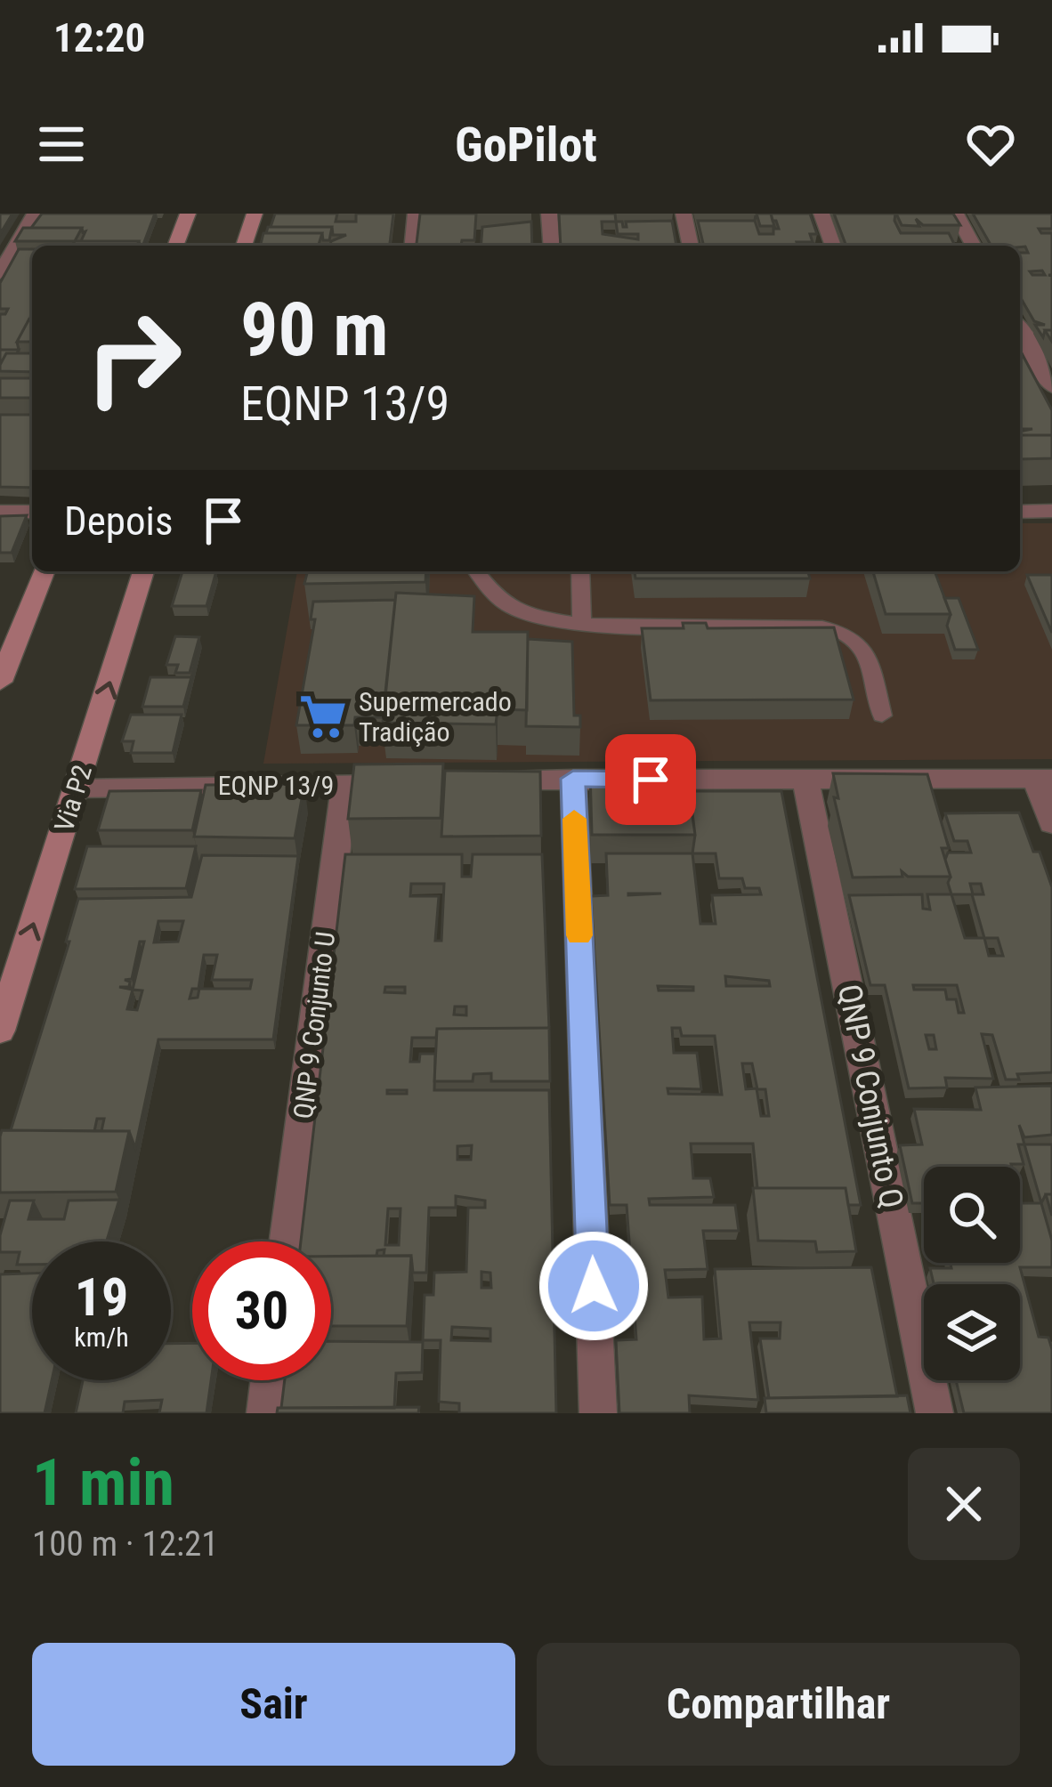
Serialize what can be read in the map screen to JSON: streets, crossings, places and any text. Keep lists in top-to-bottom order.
{
  "streets": {
    "main road": ["Via P2"],
    "street": ["EQNP 13/9", "QNP 9 Conjunto U", "QNP 9 Conjunto Q"]
  },
  "crossings": [
    ["EQNP 13/9", "Via P2"],
    ["EQNP 13/9", "QNP 9 Conjunto U"]
  ],
  "one_way": ["Via P2"],
  "places": {
    "supermarket": ["Supermercado Tradição"]
  },
  "page": {
    "status": "12:20",
    "header": "GoPilot",
    "turn": ["90 m", "EQNP 13/9"],
    "then": "Depois",
    "speed": "19 km/h",
    "limit": "30",
    "heading": ["1 min", "100 m · 12:21"],
    "buttons": ["Sair", "Compartilhar"]
  }
}
